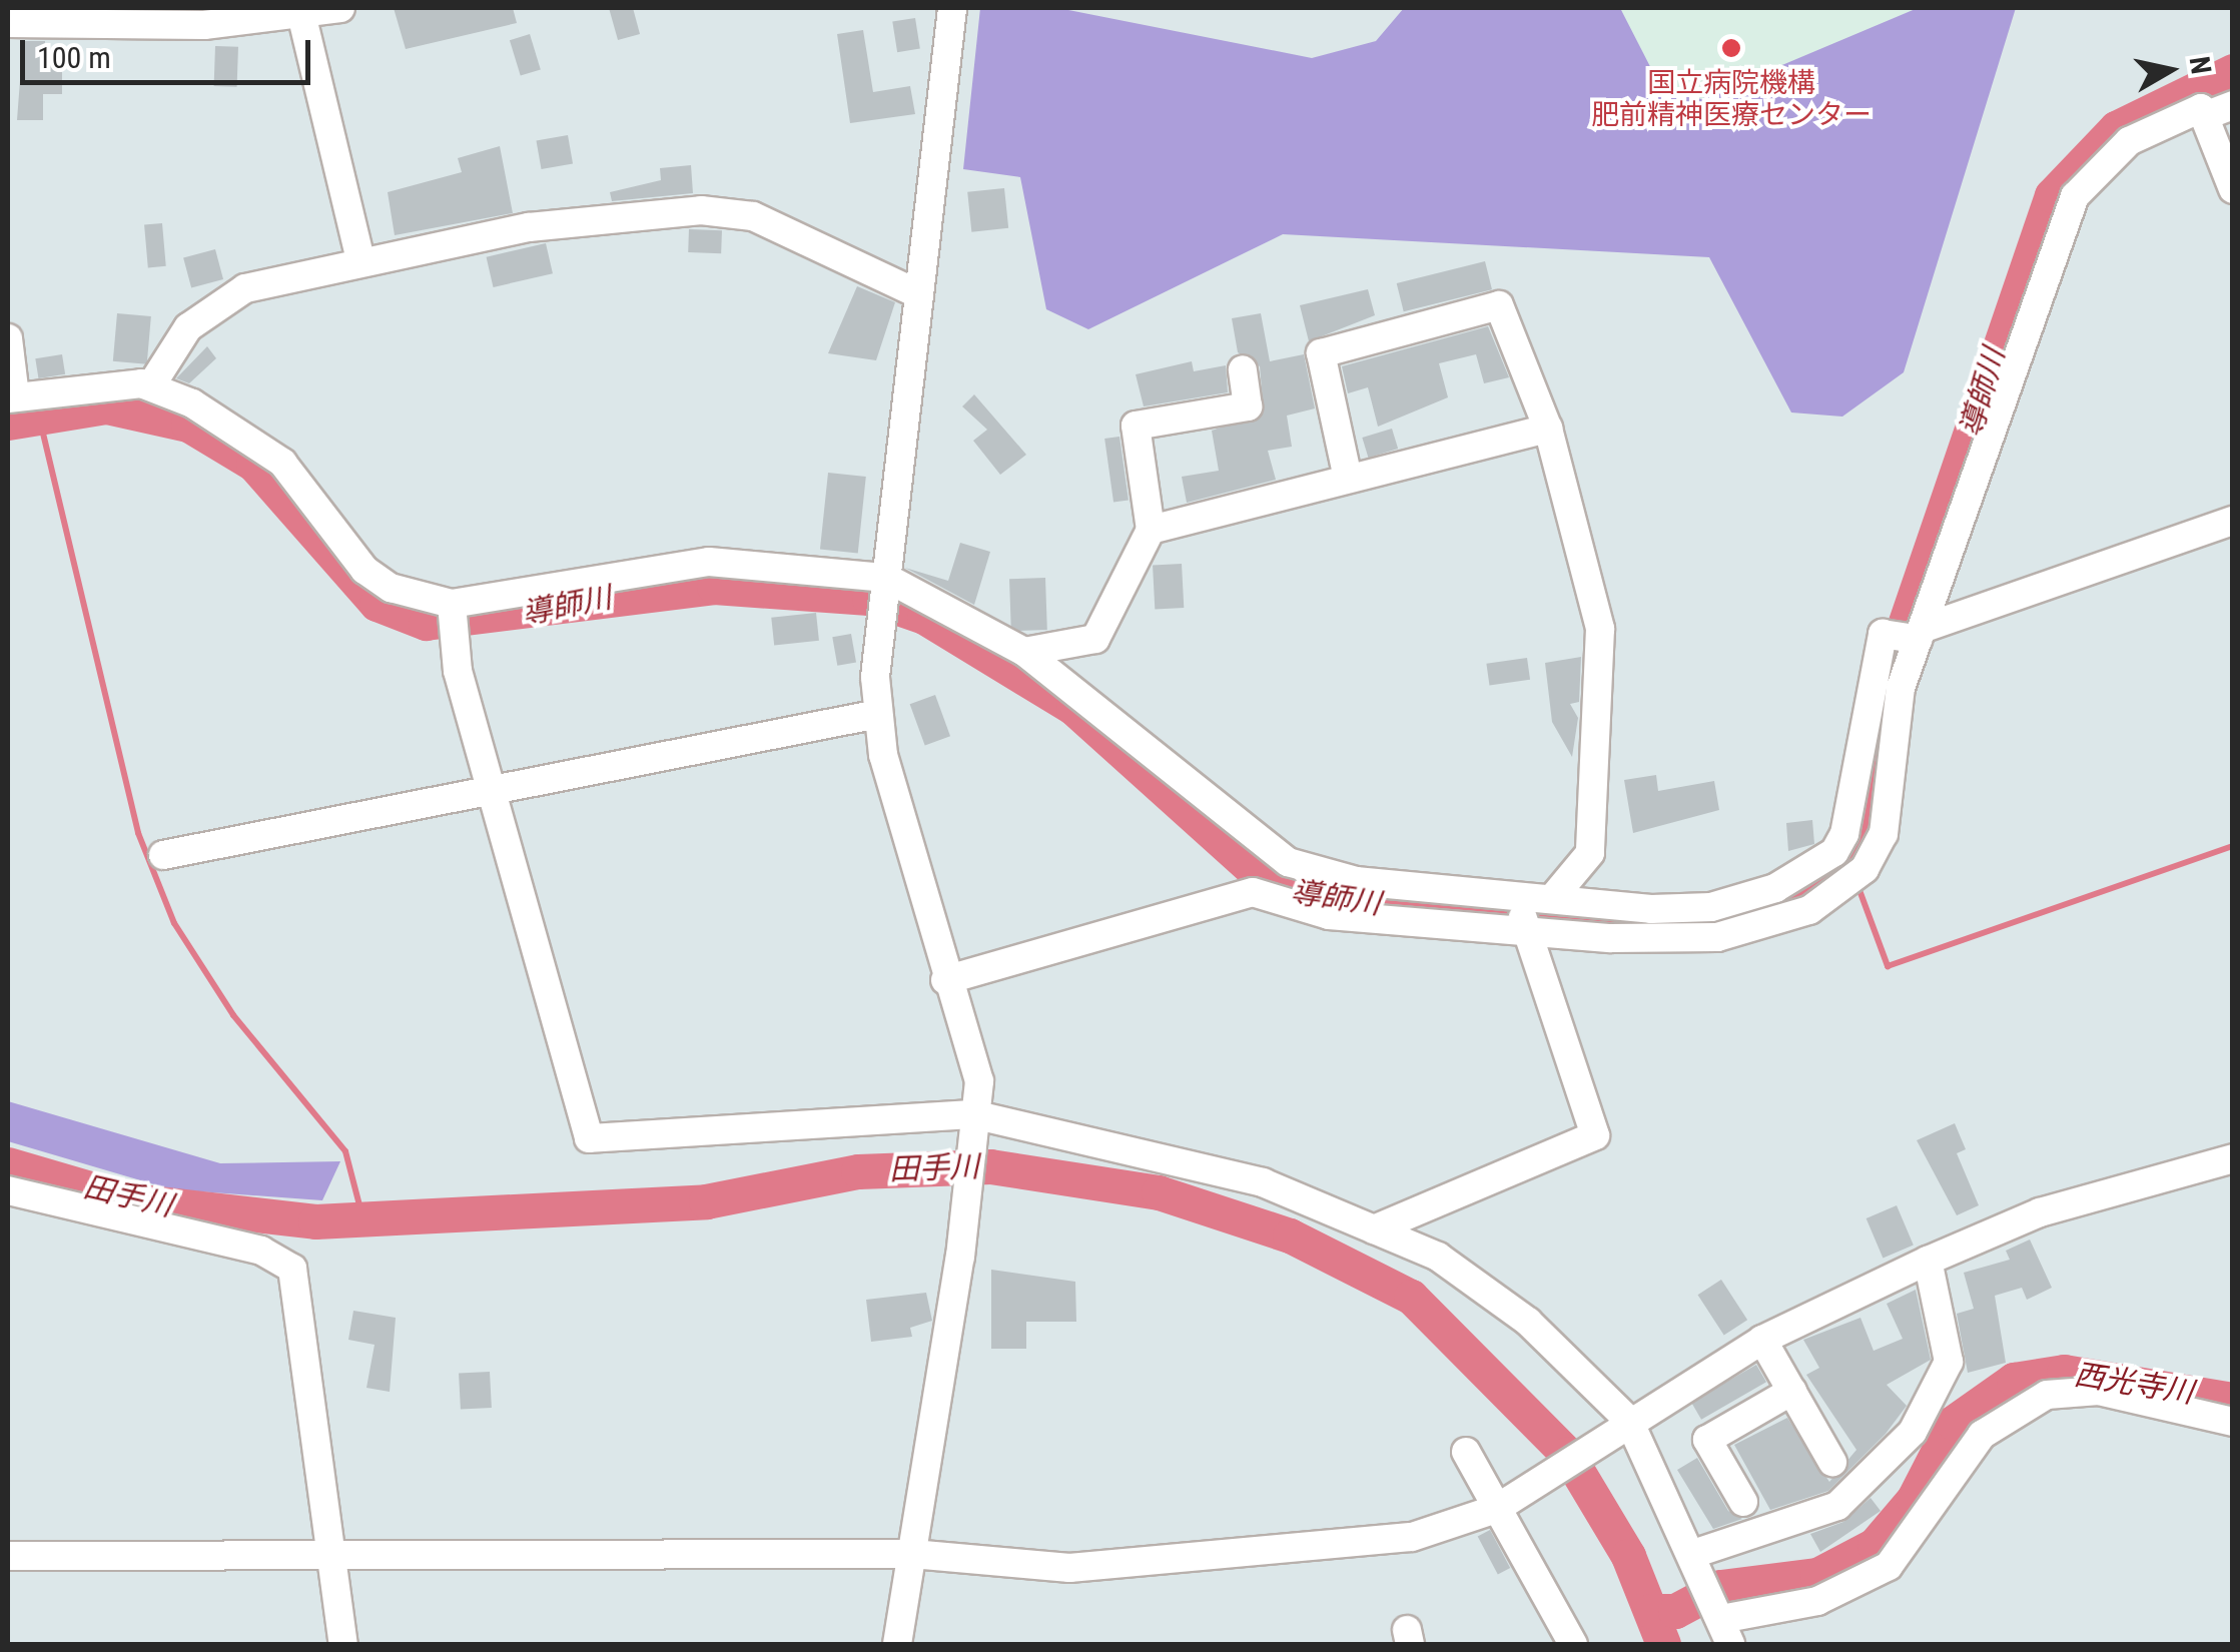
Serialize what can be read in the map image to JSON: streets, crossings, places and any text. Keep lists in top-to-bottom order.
{
  "water": ["導師川", "田手川", "西光寺川"],
  "places": ["国立病院機構 肥前精神医療センター"],
  "scale_bar": "100 m",
  "north": "right"
}
